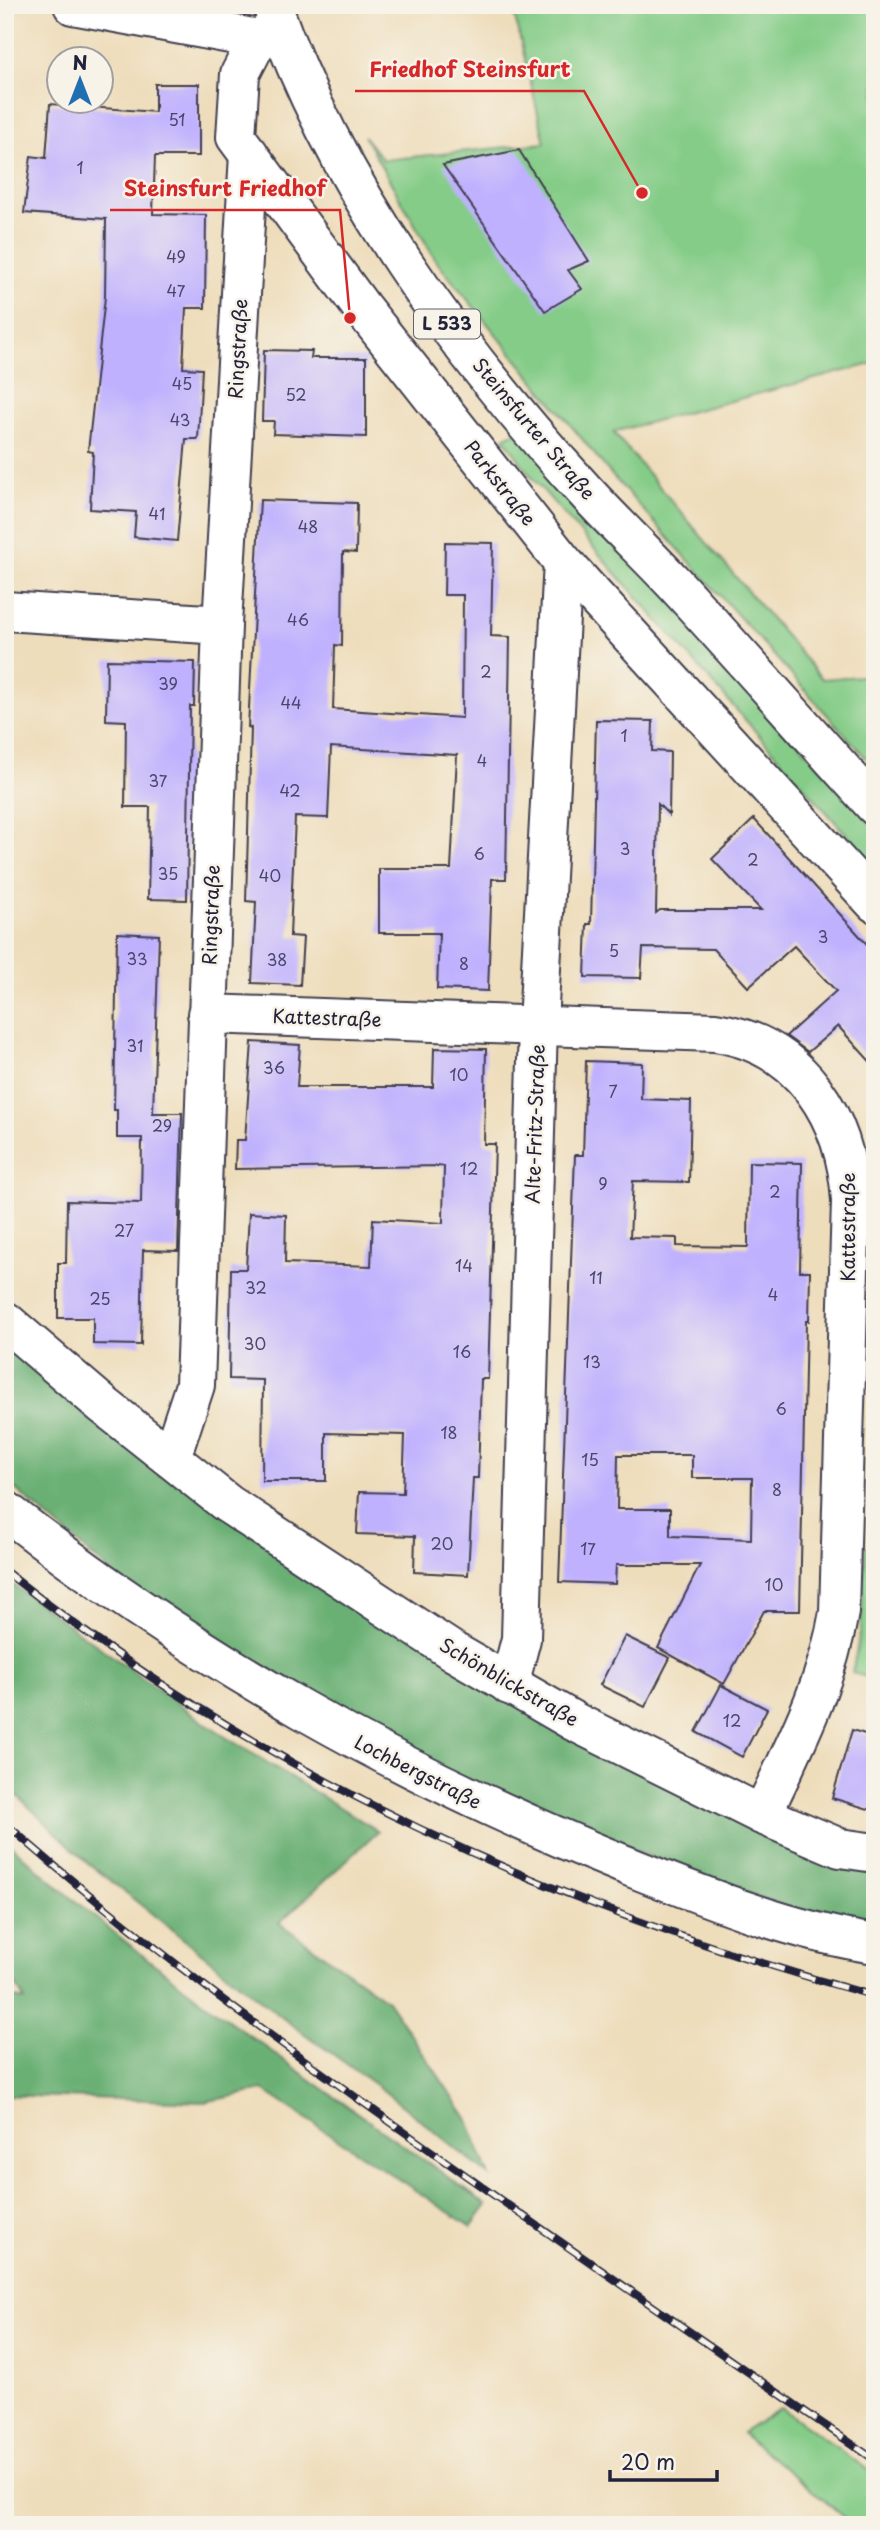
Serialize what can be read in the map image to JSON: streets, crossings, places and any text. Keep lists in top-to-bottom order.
{
  "streets": {
    "street": [
      "L 533",
      "Ringstraße",
      "Steinsfurter Straße",
      "Parkstraße",
      "Kattestraße",
      "Alte-Fritz-Straße",
      "Schönblickstraße",
      "Lochbergstraße"
    ]
  },
  "crossings": [
    ["Ringstraße", "Parkstraße"],
    ["Ringstraße", "Kattestraße"],
    ["Ringstraße", "Schönblickstraße"],
    ["Steinsfurter Straße", "Parkstraße"],
    ["Parkstraße", "Alte-Fritz-Straße"],
    ["Kattestraße", "Alte-Fritz-Straße"],
    ["Kattestraße", "Schönblickstraße"],
    ["Alte-Fritz-Straße", "Schönblickstraße"]
  ],
  "places": ["Friedhof Steinsfurt", "Steinsfurt Friedhof"],
  "house_numbers": [
    "51",
    "1",
    "49",
    "47",
    "45",
    "52",
    "43",
    "41",
    "48",
    "46",
    "2",
    "39",
    "44",
    "1",
    "4",
    "37",
    "42",
    "3",
    "6",
    "2",
    "35",
    "40",
    "3",
    "5",
    "33",
    "38",
    "8",
    "31",
    "36",
    "10",
    "7",
    "29",
    "12",
    "9",
    "2",
    "27",
    "14",
    "11",
    "32",
    "4",
    "25",
    "30",
    "16",
    "13",
    "6",
    "18",
    "15",
    "8",
    "20",
    "17",
    "10",
    "12"
  ],
  "scale_bar": "20 m",
  "north": "top"
}
